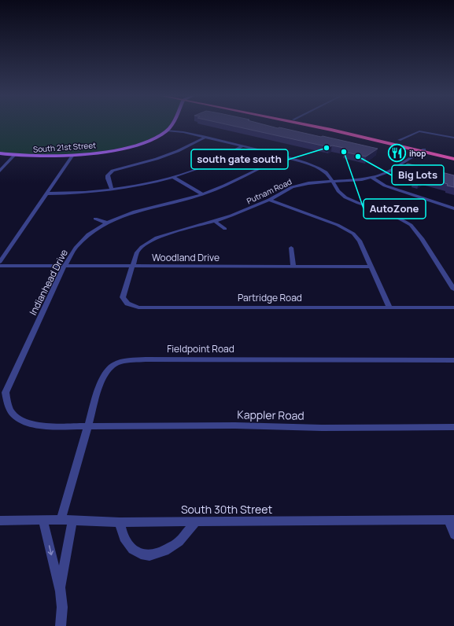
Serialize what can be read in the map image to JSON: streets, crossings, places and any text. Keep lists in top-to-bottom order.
{
  "streets": {
    "main road": ["South 21st Street"],
    "street": [
      "Putnam Road",
      "Woodland Drive",
      "Indianhead Drive",
      "Partridge Road",
      "Fieldpoint Road",
      "Kappler Road",
      "South 30th Street"
    ]
  },
  "crossings": [
    ["Putnam Road", "Woodland Drive"],
    ["Putnam Road", "Partridge Road"],
    ["Woodland Drive", "Indianhead Drive"],
    ["Woodland Drive", "Partridge Road"],
    ["Indianhead Drive", "Fieldpoint Road"],
    ["Indianhead Drive", "Kappler Road"],
    ["Fieldpoint Road", "Kappler Road"],
    ["Fieldpoint Road", "South 30th Street"]
  ],
  "places": {
    "other": ["south gate south", "AutoZone", "Big Lots"],
    "restaurant": ["ihop"]
  }
}
